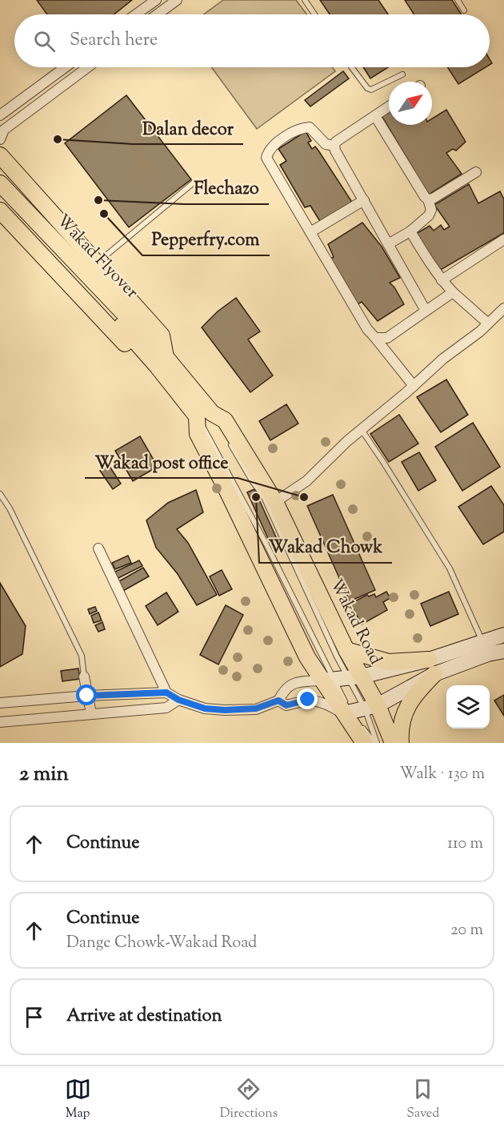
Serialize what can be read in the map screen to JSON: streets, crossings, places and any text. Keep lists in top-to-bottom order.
{
  "streets": {
    "main road": ["Wakad Flyover", "Wakad Road"]
  },
  "crossings": [
    ["Wakad Flyover", "Wakad Road"]
  ],
  "places": [
    "Dalan decor",
    "Flechazo",
    "Pepperfry.com",
    "Wakad Chowk",
    "Wakad post office"
  ],
  "north": "top right",
  "page": {
    "search": "Search here",
    "heading": ["2 min", "Walk · 130 m"],
    "list": [
      ["Continue", "110 m"],
      ["Continue", "Dange Chowk-Wakad Road", "20 m"],
      "Arrive at destination"
    ],
    "nav": ["Map", "Directions", "Saved"]
  }
}
